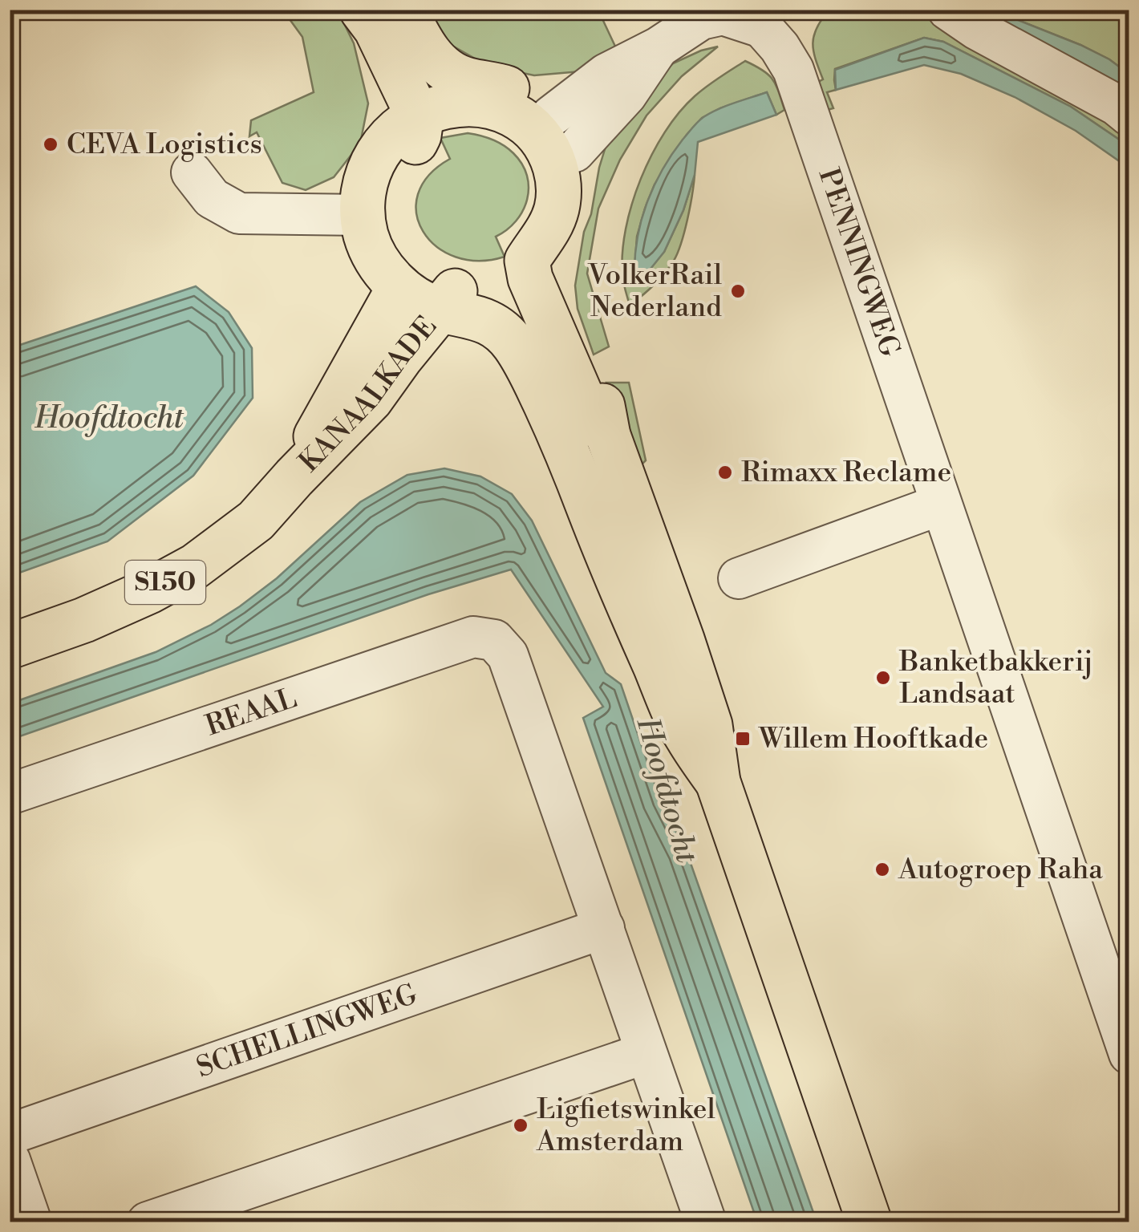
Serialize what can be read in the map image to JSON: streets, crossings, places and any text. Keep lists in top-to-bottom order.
{
  "streets": {
    "main road": ["KANAALKADE", "S150"],
    "street": ["PENNINGWEG", "REAAL", "SCHELLINGWEG"]
  },
  "crossings": [
    ["REAAL", "SCHELLINGWEG"]
  ],
  "water": ["Hoofdtocht"],
  "places": {
    "other": [
      "CEVA Logistics",
      "VolkerRail Nederland",
      "Rimaxx Reclame",
      "Banketbakkerij Landsaat",
      "Autogroep Raha",
      "Ligfietswinkel Amsterdam"
    ],
    "transit": ["Willem Hooftkade"]
  }
}
